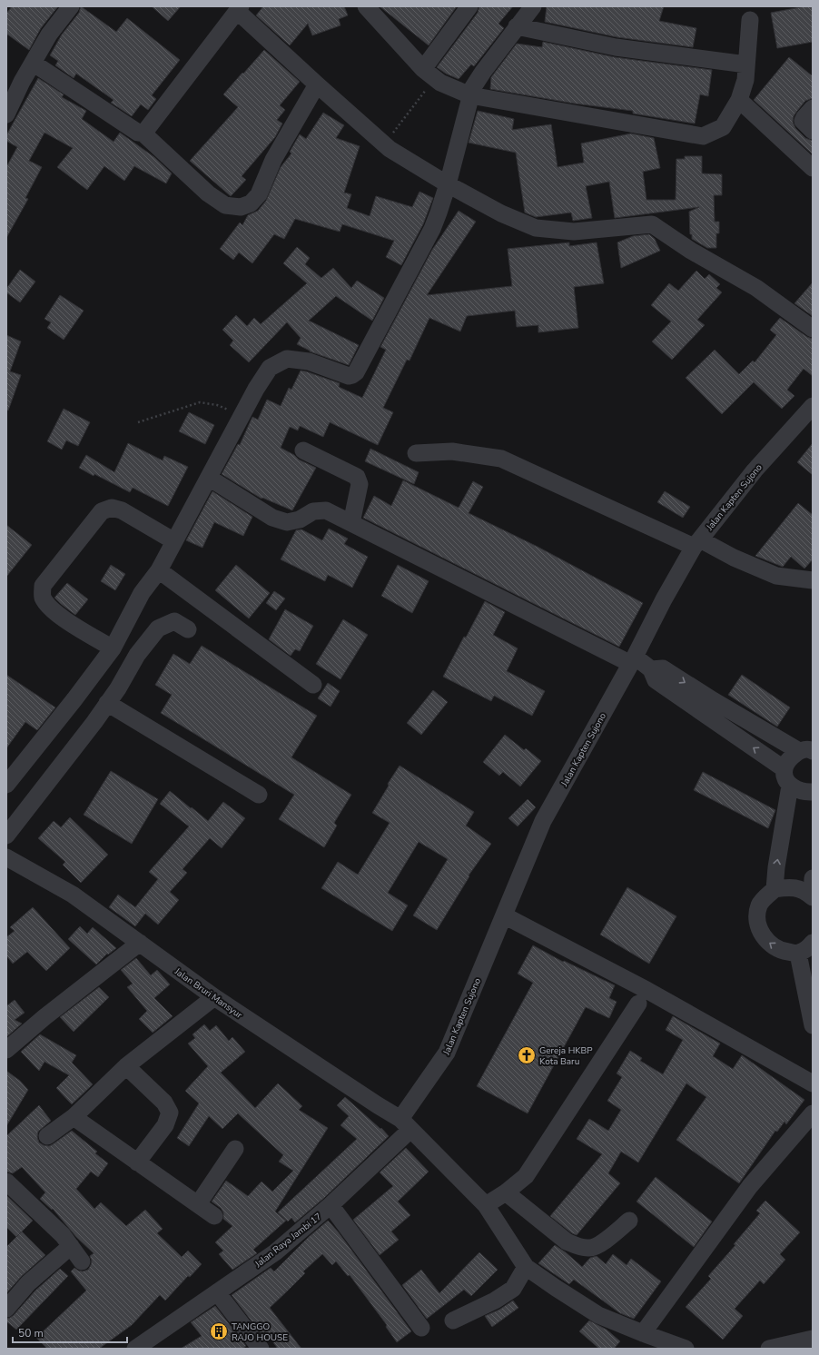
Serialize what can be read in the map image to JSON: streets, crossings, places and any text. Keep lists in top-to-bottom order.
{
  "streets": {
    "street": ["Jalan Kapten Sujono", "Jalan Bruri Mansyur", "Jalan Raya Jambi 17"]
  },
  "crossings": [
    ["Jalan Kapten Sujono", "Jalan Bruri Mansyur"],
    ["Jalan Kapten Sujono", "Jalan Raya Jambi 17"],
    ["Jalan Bruri Mansyur", "Jalan Raya Jambi 17"]
  ],
  "places": {
    "church": ["Gereja HKBP Kota Baru"],
    "building": ["TANGGO RAJO HOUSE"]
  },
  "scale_bar": "50 m"
}
